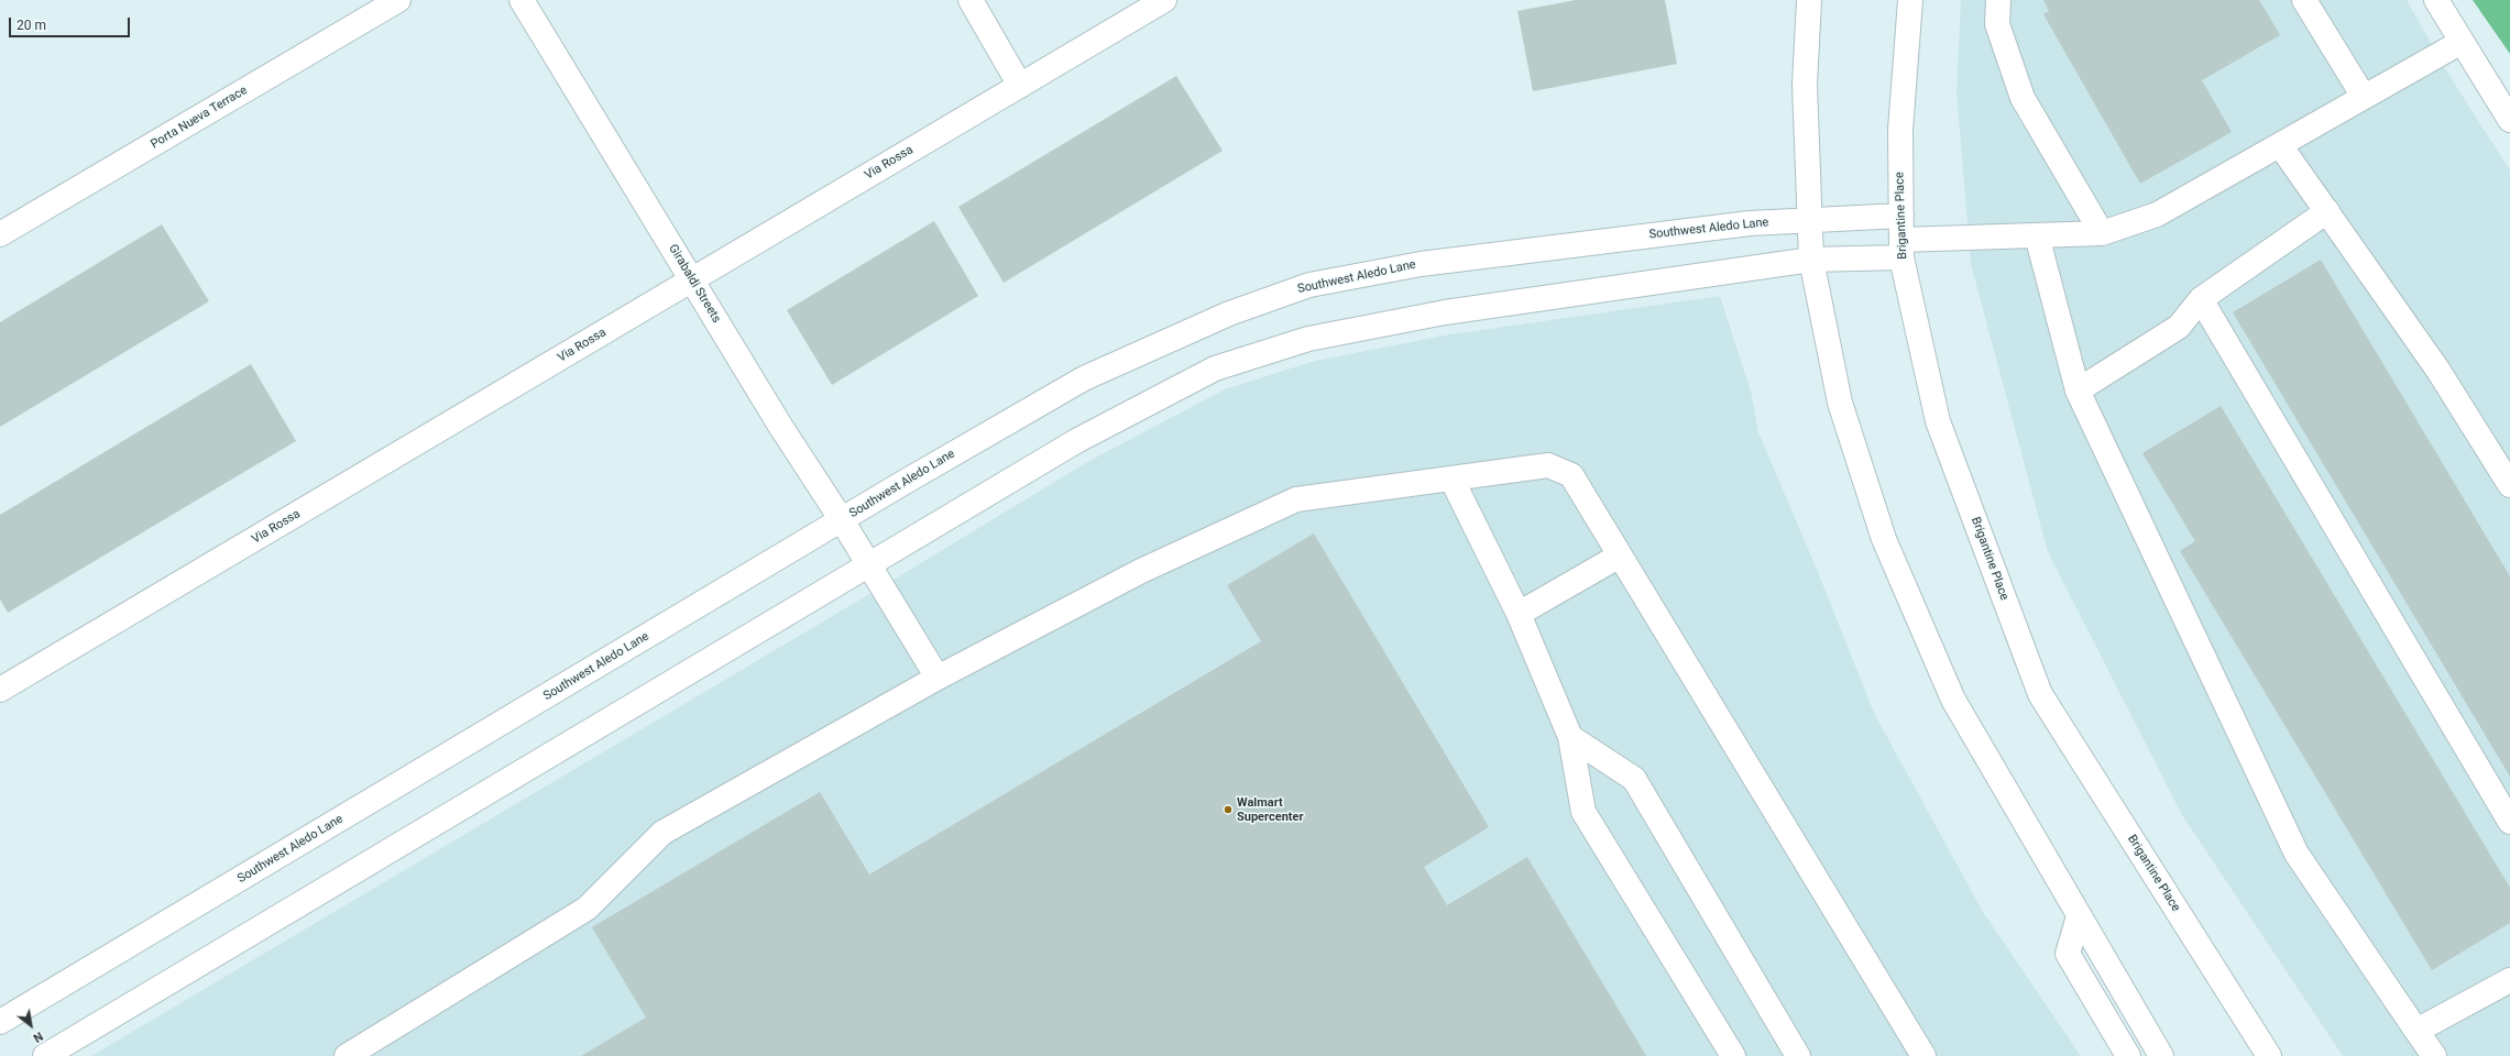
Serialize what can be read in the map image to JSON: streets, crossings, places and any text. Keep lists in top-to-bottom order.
{
  "streets": {
    "street": [
      "Porta Nueva Terrace",
      "Via Rossa",
      "Brigantine Place",
      "Southwest Aledo Lane",
      "Girabaldi Streets"
    ]
  },
  "crossings": [
    ["Via Rossa", "Girabaldi Streets"],
    ["Brigantine Place", "Southwest Aledo Lane"],
    ["Southwest Aledo Lane", "Girabaldi Streets"]
  ],
  "places": ["Walmart Supercenter"],
  "scale_bar": "20 m",
  "north": "bottom right"
}
